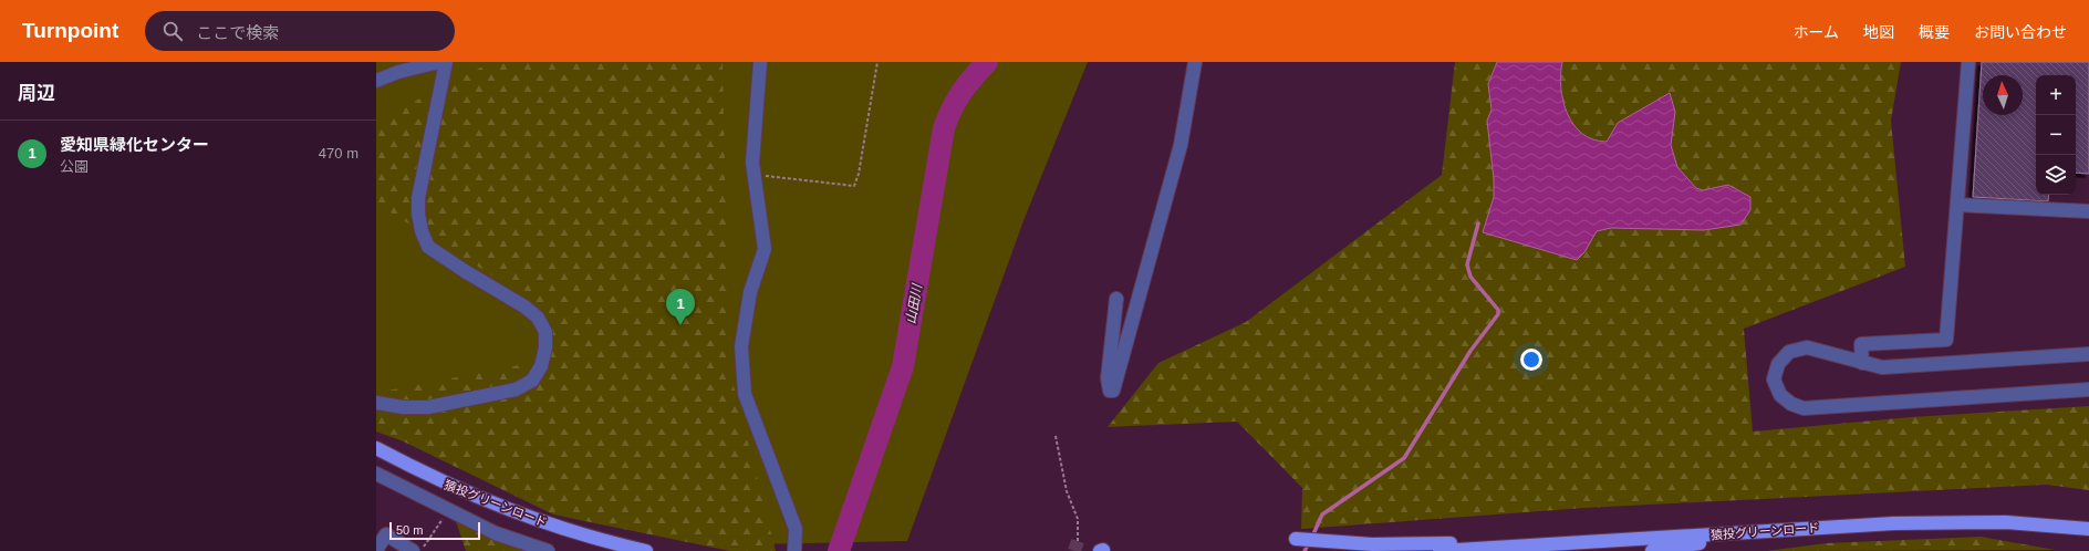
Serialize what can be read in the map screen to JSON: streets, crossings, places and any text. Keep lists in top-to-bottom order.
{
  "streets": {
    "main road": ["猿投グリーンロード"]
  },
  "water": ["山田川"],
  "scale_bar": "50 m",
  "north": "top",
  "page": {
    "header": "Turnpoint",
    "search": "ここで検索",
    "nav": [
      "ホーム",
      "地図",
      "概要",
      "お問い合わせ"
    ],
    "heading": "周辺",
    "map_buttons": ["+", "−"],
    "list": [
      {
        "mark": "1",
        "name": "愛知県緑化センター",
        "note": "公園",
        "value": "470 m"
      }
    ],
    "pins": "1",
    "scale": "50 m"
  }
}
